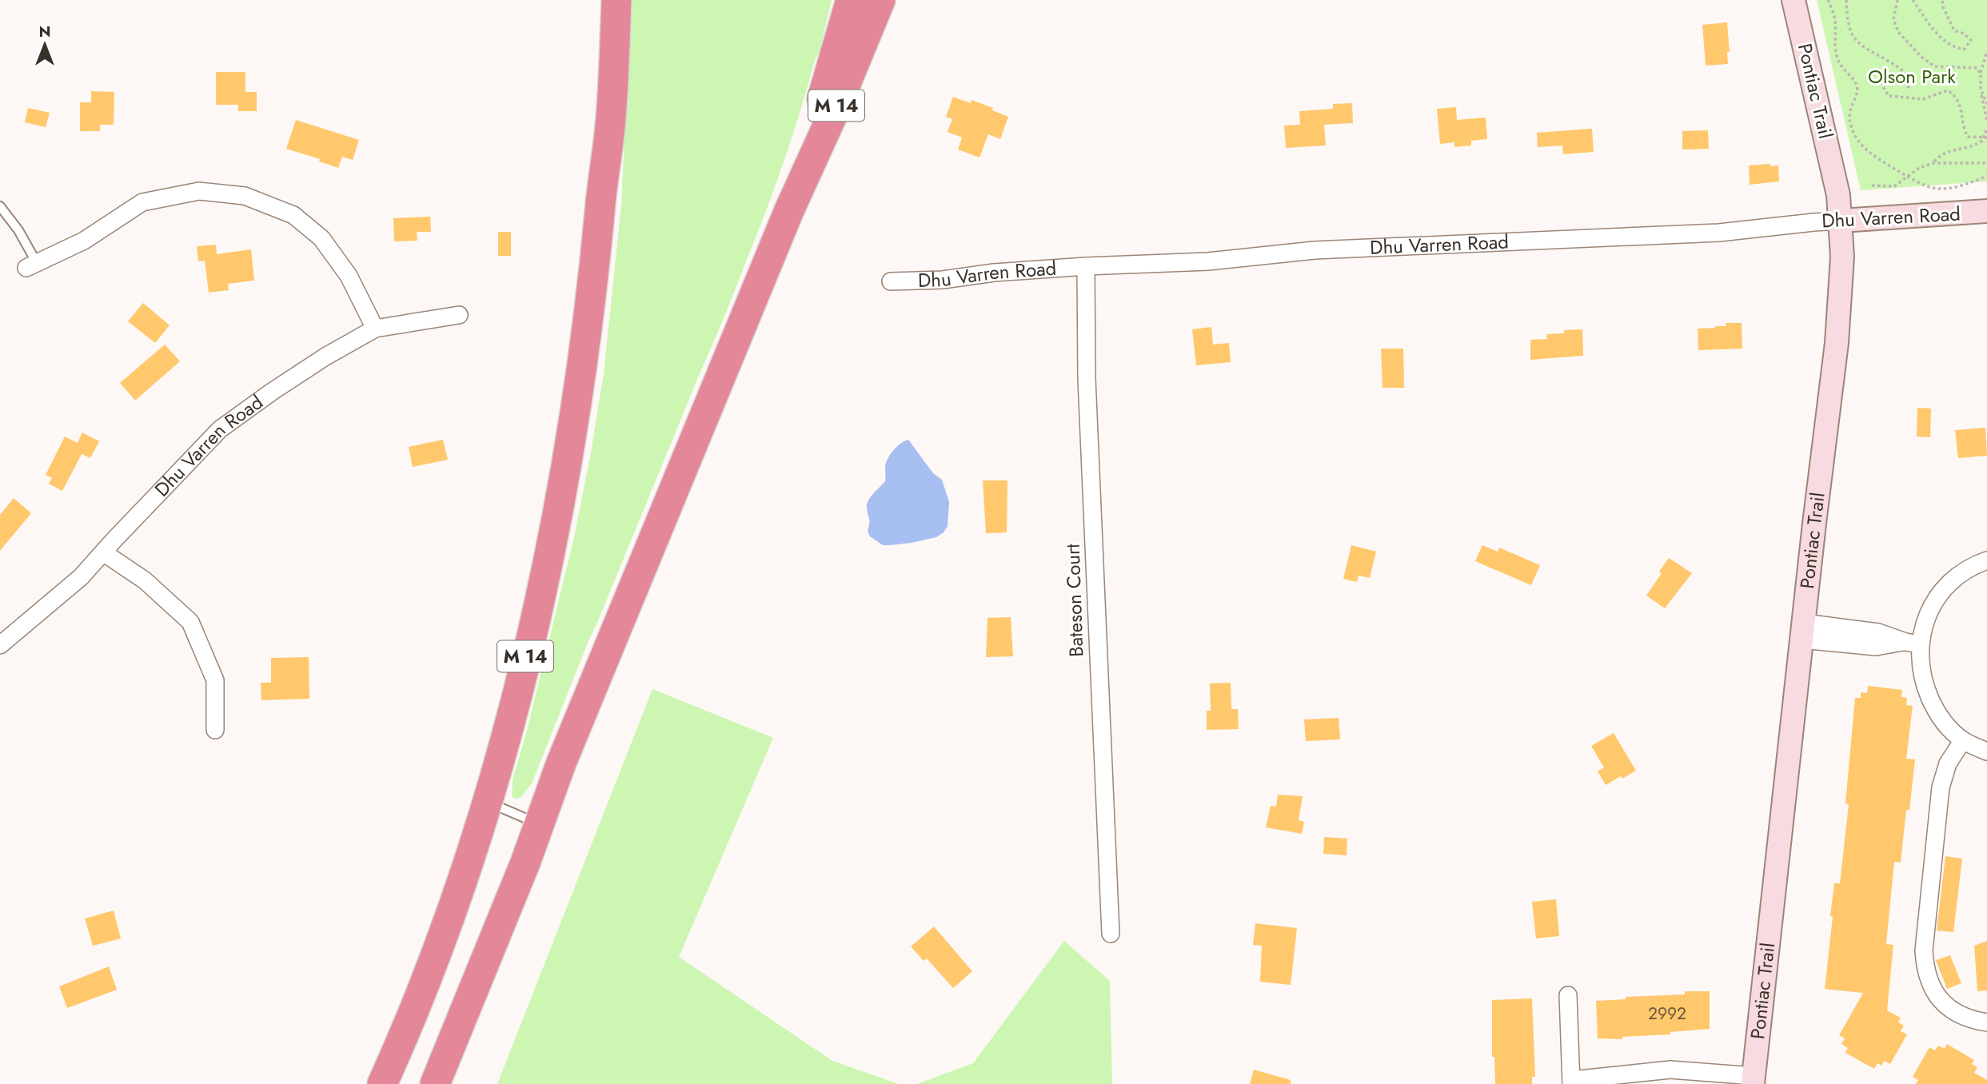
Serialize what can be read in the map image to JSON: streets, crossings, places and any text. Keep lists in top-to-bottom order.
{
  "streets": {
    "highway": ["M 14"],
    "main road": ["Pontiac Trail", "Dhu Varren Road"],
    "street": ["Bateson Court"]
  },
  "crossings": [
    ["Pontiac Trail", "Dhu Varren Road"],
    ["Dhu Varren Road", "Bateson Court"]
  ],
  "parks": ["Olson Park"],
  "house_numbers": ["2992"],
  "north": "top"
}
